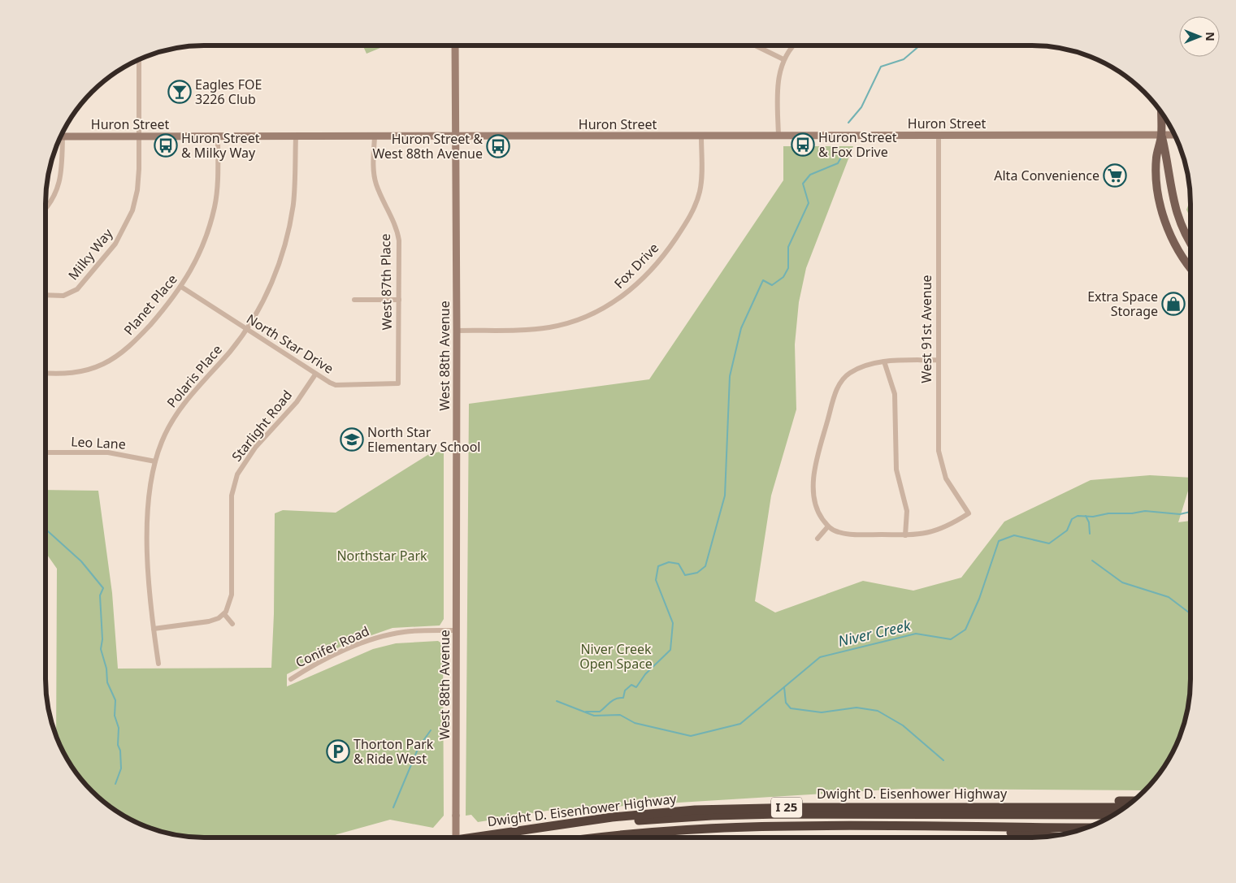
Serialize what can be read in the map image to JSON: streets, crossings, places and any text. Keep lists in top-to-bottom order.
{
  "streets": {
    "highway": ["Dwight D. Eisenhower Highway", "I 25"],
    "main road": ["Huron Street", "West 88th Avenue"],
    "street": [
      "Milky Way",
      "Fox Drive",
      "West 87th Place",
      "Planet Place",
      "West 91st Avenue",
      "North Star Drive",
      "Polaris Place",
      "Starlight Road",
      "Leo Lane",
      "Conifer Road"
    ]
  },
  "crossings": [
    ["Huron Street", "Milky Way"],
    ["Huron Street", "Fox Drive"],
    ["Huron Street", "West 87th Place"],
    ["Huron Street", "Planet Place"],
    ["Huron Street", "West 91st Avenue"],
    ["Huron Street", "West 88th Avenue"],
    ["Huron Street", "Polaris Place"],
    ["Fox Drive", "West 88th Avenue"],
    ["West 87th Place", "North Star Drive"],
    ["Planet Place", "North Star Drive"],
    ["North Star Drive", "Polaris Place"],
    ["North Star Drive", "Starlight Road"],
    ["West 88th Avenue", "Conifer Road"],
    ["Polaris Place", "Leo Lane"]
  ],
  "water": ["Niver Creek"],
  "parks": ["Northstar Park", "Niver Creek Open Space"],
  "places": {
    "bar": ["Eagles FOE 3226 Club"],
    "bus stop": ["Huron Street & Fox Drive", "Huron Street & Milky Way", "Huron Street & West 88th Avenue"],
    "supermarket": ["Alta Convenience"],
    "shop": ["Extra Space Storage"],
    "school or university": ["North Star Elementary School"],
    "parking": ["Thorton Park & Ride West"]
  },
  "north": "right"
}
